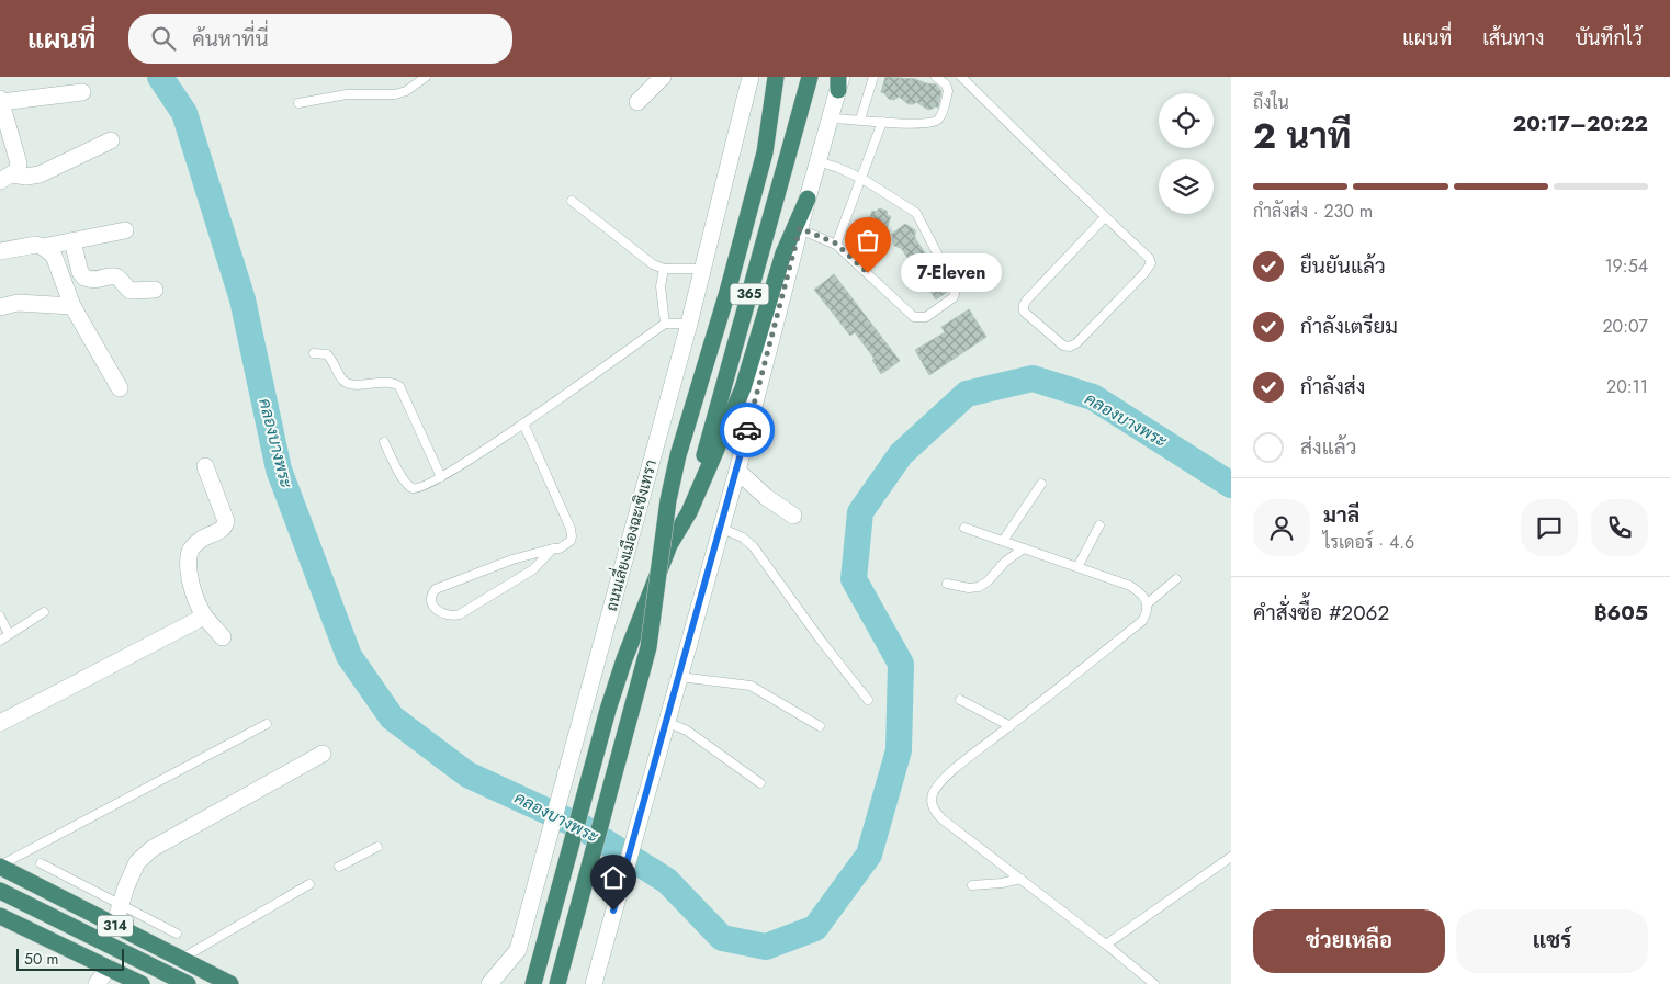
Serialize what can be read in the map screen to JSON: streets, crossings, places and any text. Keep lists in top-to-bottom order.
{
  "streets": {
    "highway": ["365", "314"],
    "main road": ["ถนนเลี่ยงเมืองฉะเชิงเทรา"]
  },
  "water": ["คลองบางพระ"],
  "places": ["7-Eleven"],
  "scale_bar": "50 m",
  "page": {
    "header": "แผนที่",
    "search": "ค้นหาที่นี่",
    "nav": ["แผนที่", "เส้นทาง", "บันทึกไว้"],
    "heading": ["2 นาที", "ถึงใน", "20:17–20:22"],
    "panel": [
      "มาลี",
      "ไรเดอร์ · 4.6",
      "คำสั่งซื้อ #2062",
      "฿605"
    ],
    "bar": "กำลังส่ง · 230 m",
    "list": [
      ["ยืนยันแล้ว", "19:54"],
      ["กำลังเตรียม", "20:07"],
      ["กำลังส่ง", "20:11"],
      "ส่งแล้ว"
    ],
    "bubble": "7-Eleven",
    "buttons": ["ช่วยเหลือ", "แชร์"],
    "scale": "50 m"
  }
}
